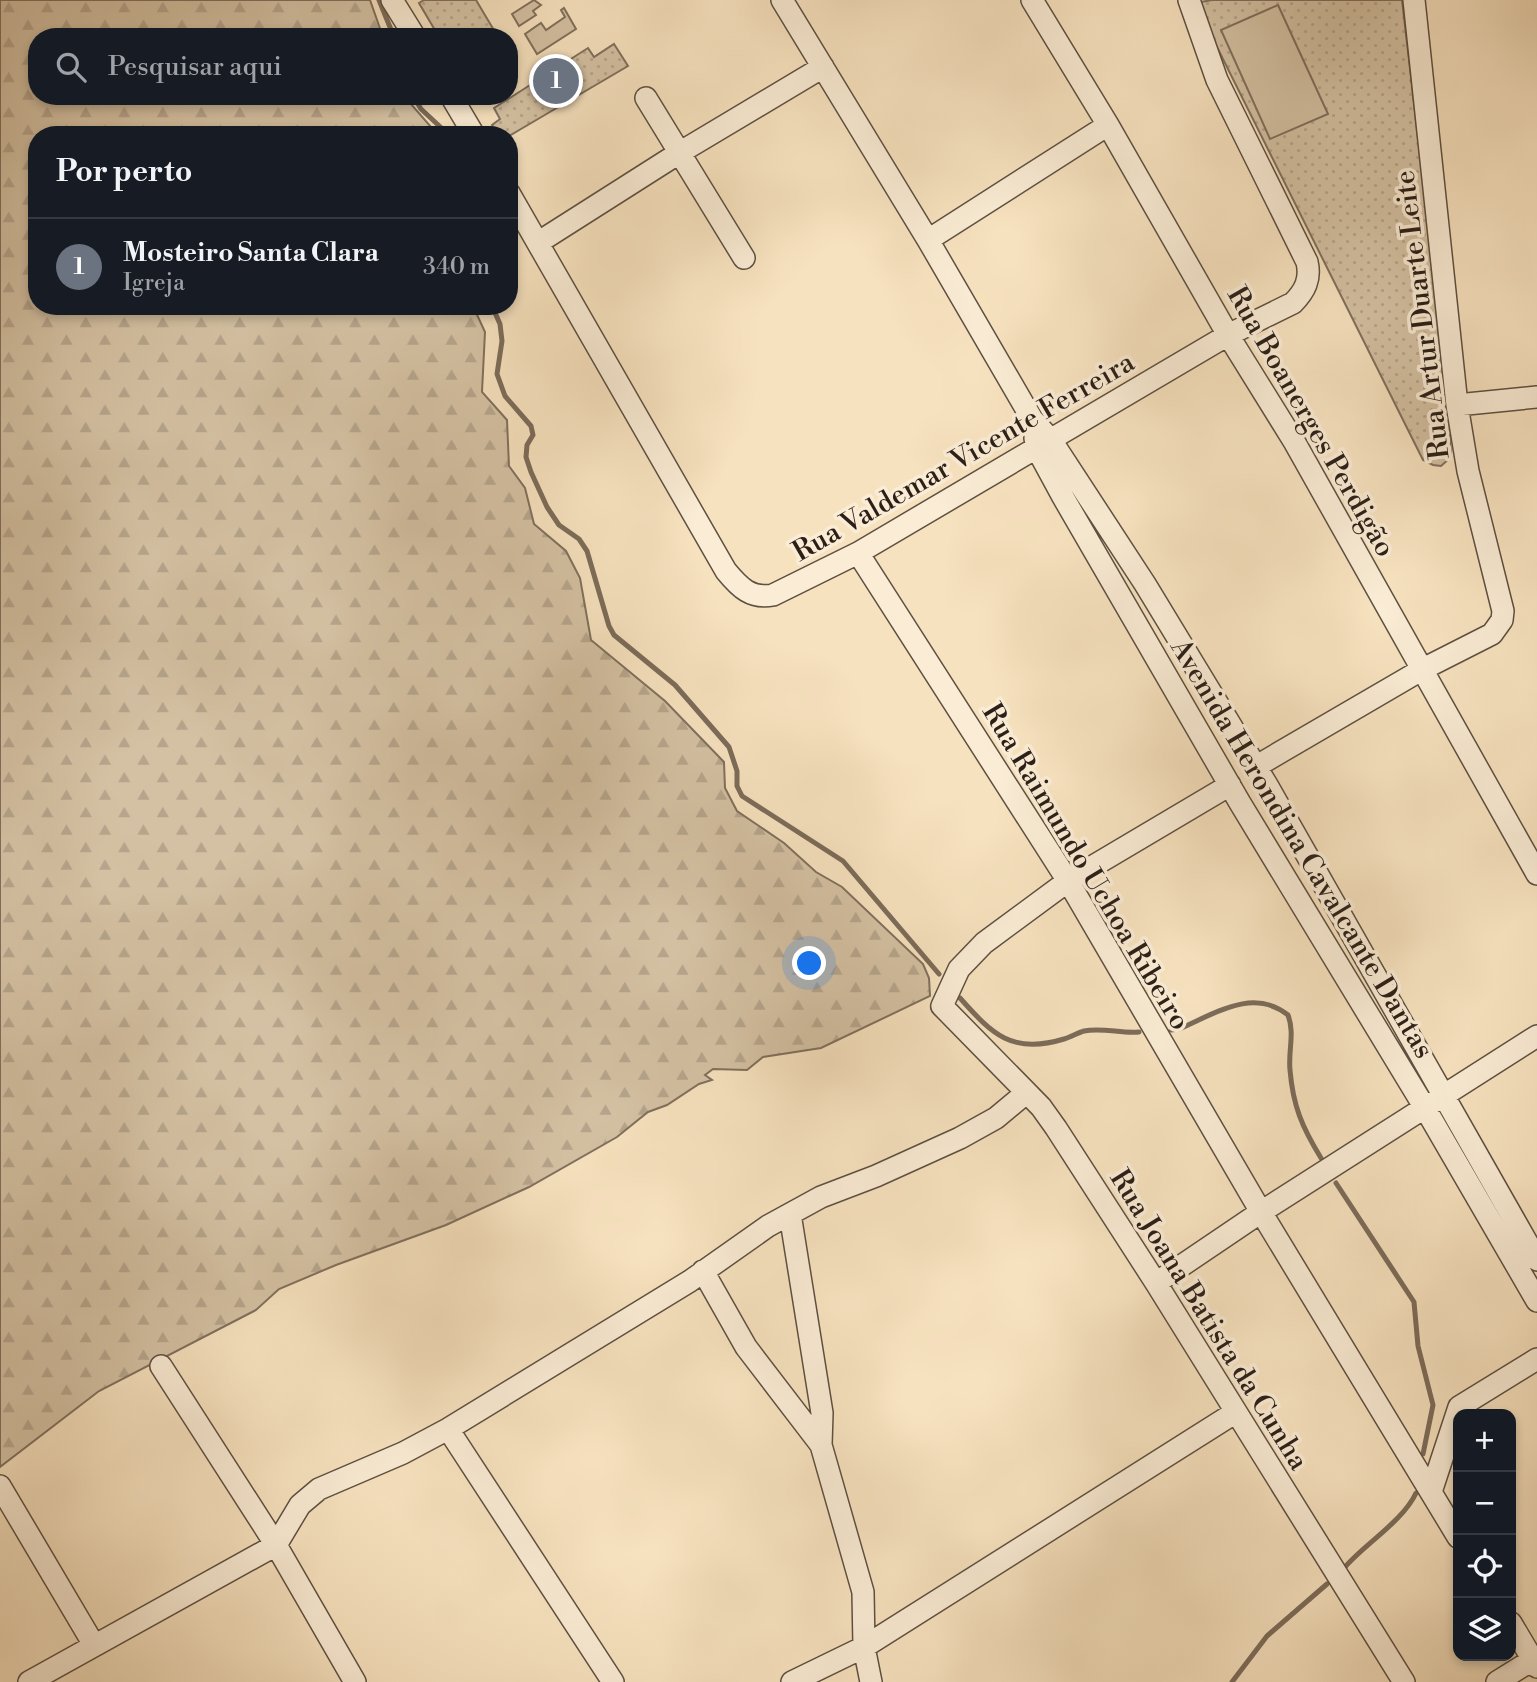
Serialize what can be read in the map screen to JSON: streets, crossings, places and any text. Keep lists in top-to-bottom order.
{
  "streets": {
    "street": [
      "Rua Artur Duarte Leite",
      "Rua Boanerges Perdigão",
      "Rua Valdemar Vicente Ferreira",
      "Avenida Herondina Cavalcante Dantas",
      "Rua Raimundo Uchoa Ribeiro",
      "Rua Joana Batista da Cunha"
    ]
  },
  "crossings": [
    ["Rua Artur Duarte Leite", "Rua Boanerges Perdigão"],
    ["Rua Boanerges Perdigão", "Rua Valdemar Vicente Ferreira"],
    ["Rua Valdemar Vicente Ferreira", "Avenida Herondina Cavalcante Dantas"],
    ["Rua Valdemar Vicente Ferreira", "Rua Raimundo Uchoa Ribeiro"],
    ["Rua Raimundo Uchoa Ribeiro", "Rua Joana Batista da Cunha"]
  ],
  "page": {
    "search": "Pesquisar aqui",
    "pins": "1",
    "heading": "Por perto",
    "list": [
      {
        "mark": "1",
        "name": "Mosteiro Santa Clara",
        "note": "Igreja",
        "value": "340 m"
      }
    ],
    "map_buttons": ["+", "−"]
  }
}
